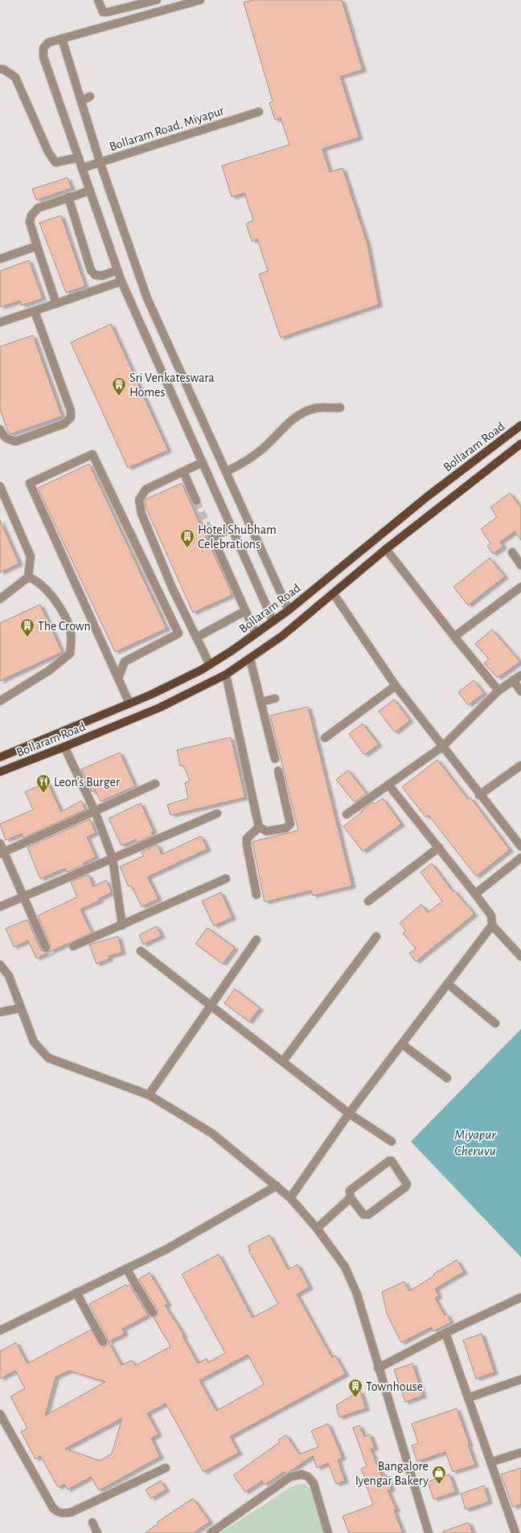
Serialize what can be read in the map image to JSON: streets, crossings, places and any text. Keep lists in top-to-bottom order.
{
  "streets": {
    "main road": ["Bollaram Road"],
    "street": ["Bollaram Road, Miyapur"]
  },
  "water": ["Miyapur Cheruvu"],
  "places": {
    "building": [
      "Sri Venkateswara Homes",
      "Hotel Shubham Celebrations",
      "The Crown",
      "Townhouse"
    ],
    "restaurant": ["Leon's Burger"],
    "shop": ["Bangalore Iyengar Bakery"]
  }
}
